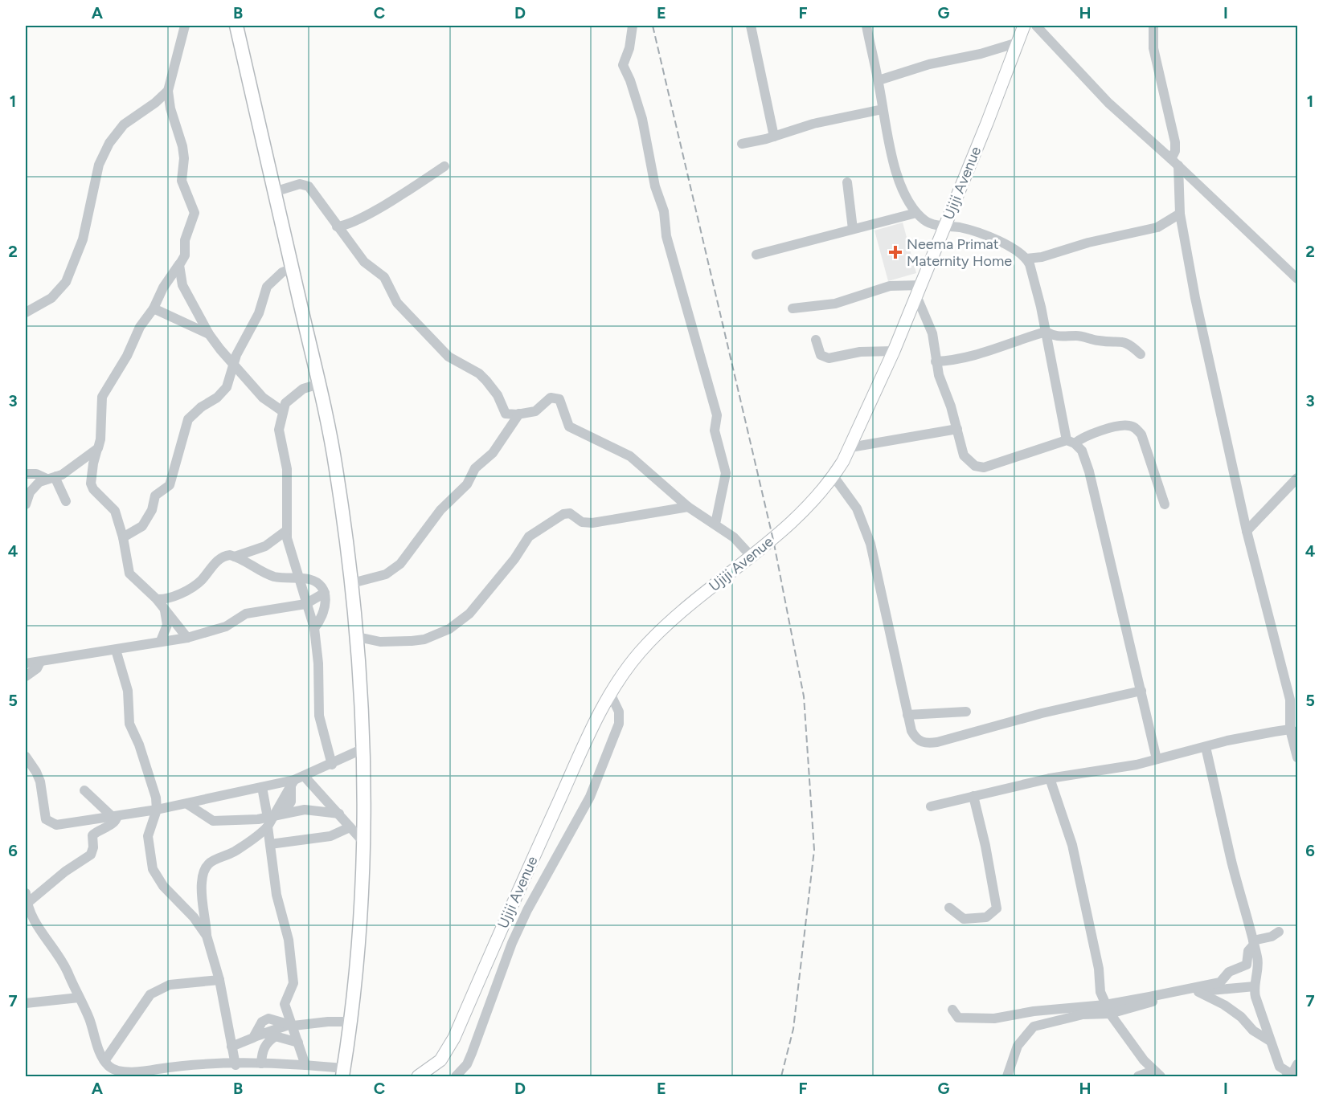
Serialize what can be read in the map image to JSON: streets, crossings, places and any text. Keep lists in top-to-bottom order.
{
  "streets": {
    "main road": ["Ujiji Avenue"]
  },
  "places": {
    "health": ["Neema Primat Maternity Home"]
  },
  "grid": {
    "columns": [
      "A",
      "B",
      "C",
      "D",
      "E",
      "F",
      "G",
      "H",
      "I"
    ],
    "rows": [
      "1",
      "2",
      "3",
      "4",
      "5",
      "6",
      "7"
    ]
  }
}
